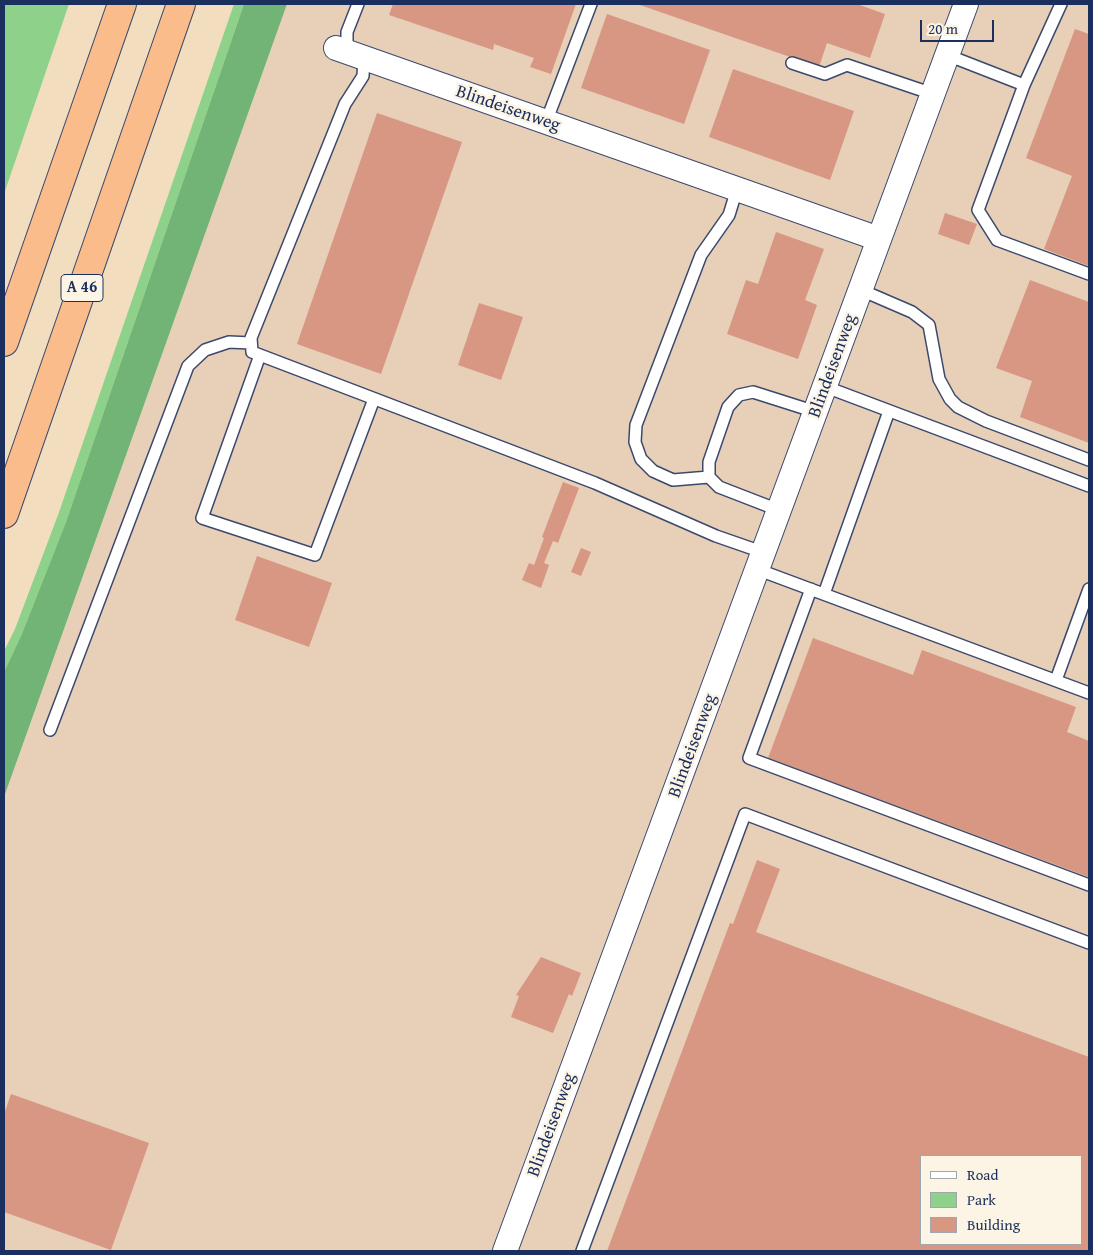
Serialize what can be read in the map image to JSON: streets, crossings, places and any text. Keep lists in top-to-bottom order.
{
  "streets": {
    "highway": ["A 46"],
    "street": ["Blindeisenweg"]
  },
  "legend": ["Road", "Park", "Building"],
  "scale_bar": "20 m"
}
